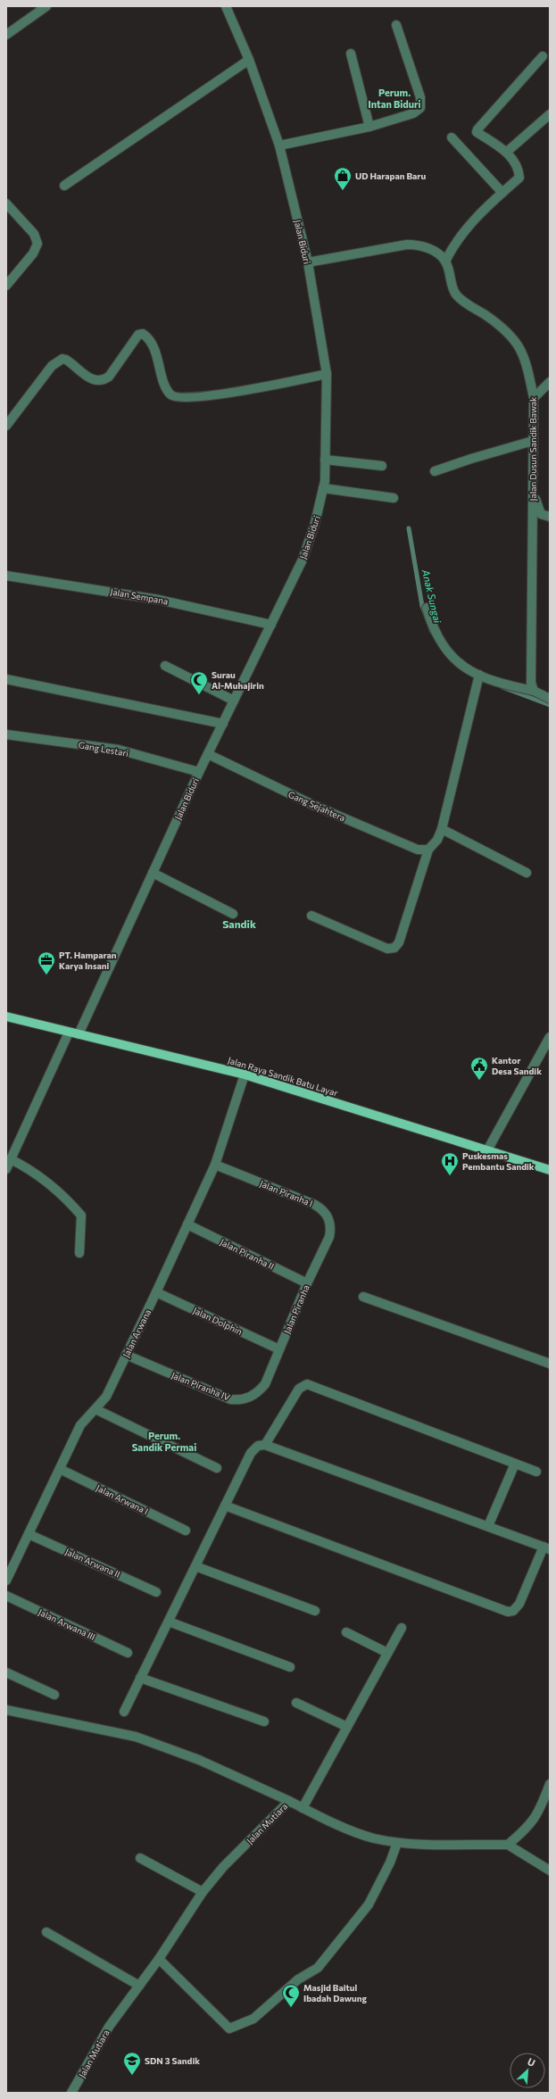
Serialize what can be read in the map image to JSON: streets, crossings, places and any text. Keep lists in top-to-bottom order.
{
  "streets": {
    "main road": ["Jalan Raya Sandik Batu Layar"],
    "street": [
      "Jalan Biduri",
      "Jalan Dusun Sandik Bawak",
      "Jalan Sempana",
      "Gang Lestari",
      "Gang Sejahtera",
      "Jalan Piranha I",
      "Jalan Piranha II",
      "Jalan Piranha",
      "Jalan Dolphin",
      "Jalan Arwana",
      "Jalan Piranha IV",
      "Jalan Arwana I",
      "Jalan Arwana II",
      "Jalan Arwana III",
      "Jalan Mutiara"
    ]
  },
  "crossings": [
    ["Jalan Biduri", "Jalan Sempana"],
    ["Jalan Biduri", "Gang Lestari"],
    ["Jalan Biduri", "Gang Sejahtera"],
    ["Jalan Biduri", "Jalan Raya Sandik Batu Layar"],
    ["Jalan Raya Sandik Batu Layar", "Jalan Arwana"],
    ["Jalan Piranha I", "Jalan Piranha"],
    ["Jalan Piranha I", "Jalan Arwana"],
    ["Jalan Piranha II", "Jalan Piranha"],
    ["Jalan Piranha II", "Jalan Arwana"],
    ["Jalan Piranha", "Jalan Dolphin"],
    ["Jalan Piranha", "Jalan Piranha IV"],
    ["Jalan Dolphin", "Jalan Arwana"],
    ["Jalan Arwana", "Jalan Piranha IV"],
    ["Jalan Arwana", "Jalan Arwana I"],
    ["Jalan Arwana", "Jalan Arwana II"]
  ],
  "districts": ["Perum. Intan Biduri", "Sandik", "Perum. Sandik Permai"],
  "water": ["Anak Sungai"],
  "places": {
    "shop": ["UD Harapan Baru"],
    "mosque": ["Surau Al-Muhajirin", "Masjid Baitul Ibadah Dawung"],
    "office": ["PT. Hamparan Karya Insani"],
    "public building": ["Kantor Desa Sandik"],
    "hospital": ["Puskesmas Pembantu Sandik"],
    "school or university": ["SDN 3 Sandik"]
  },
  "north": "top right"
}
